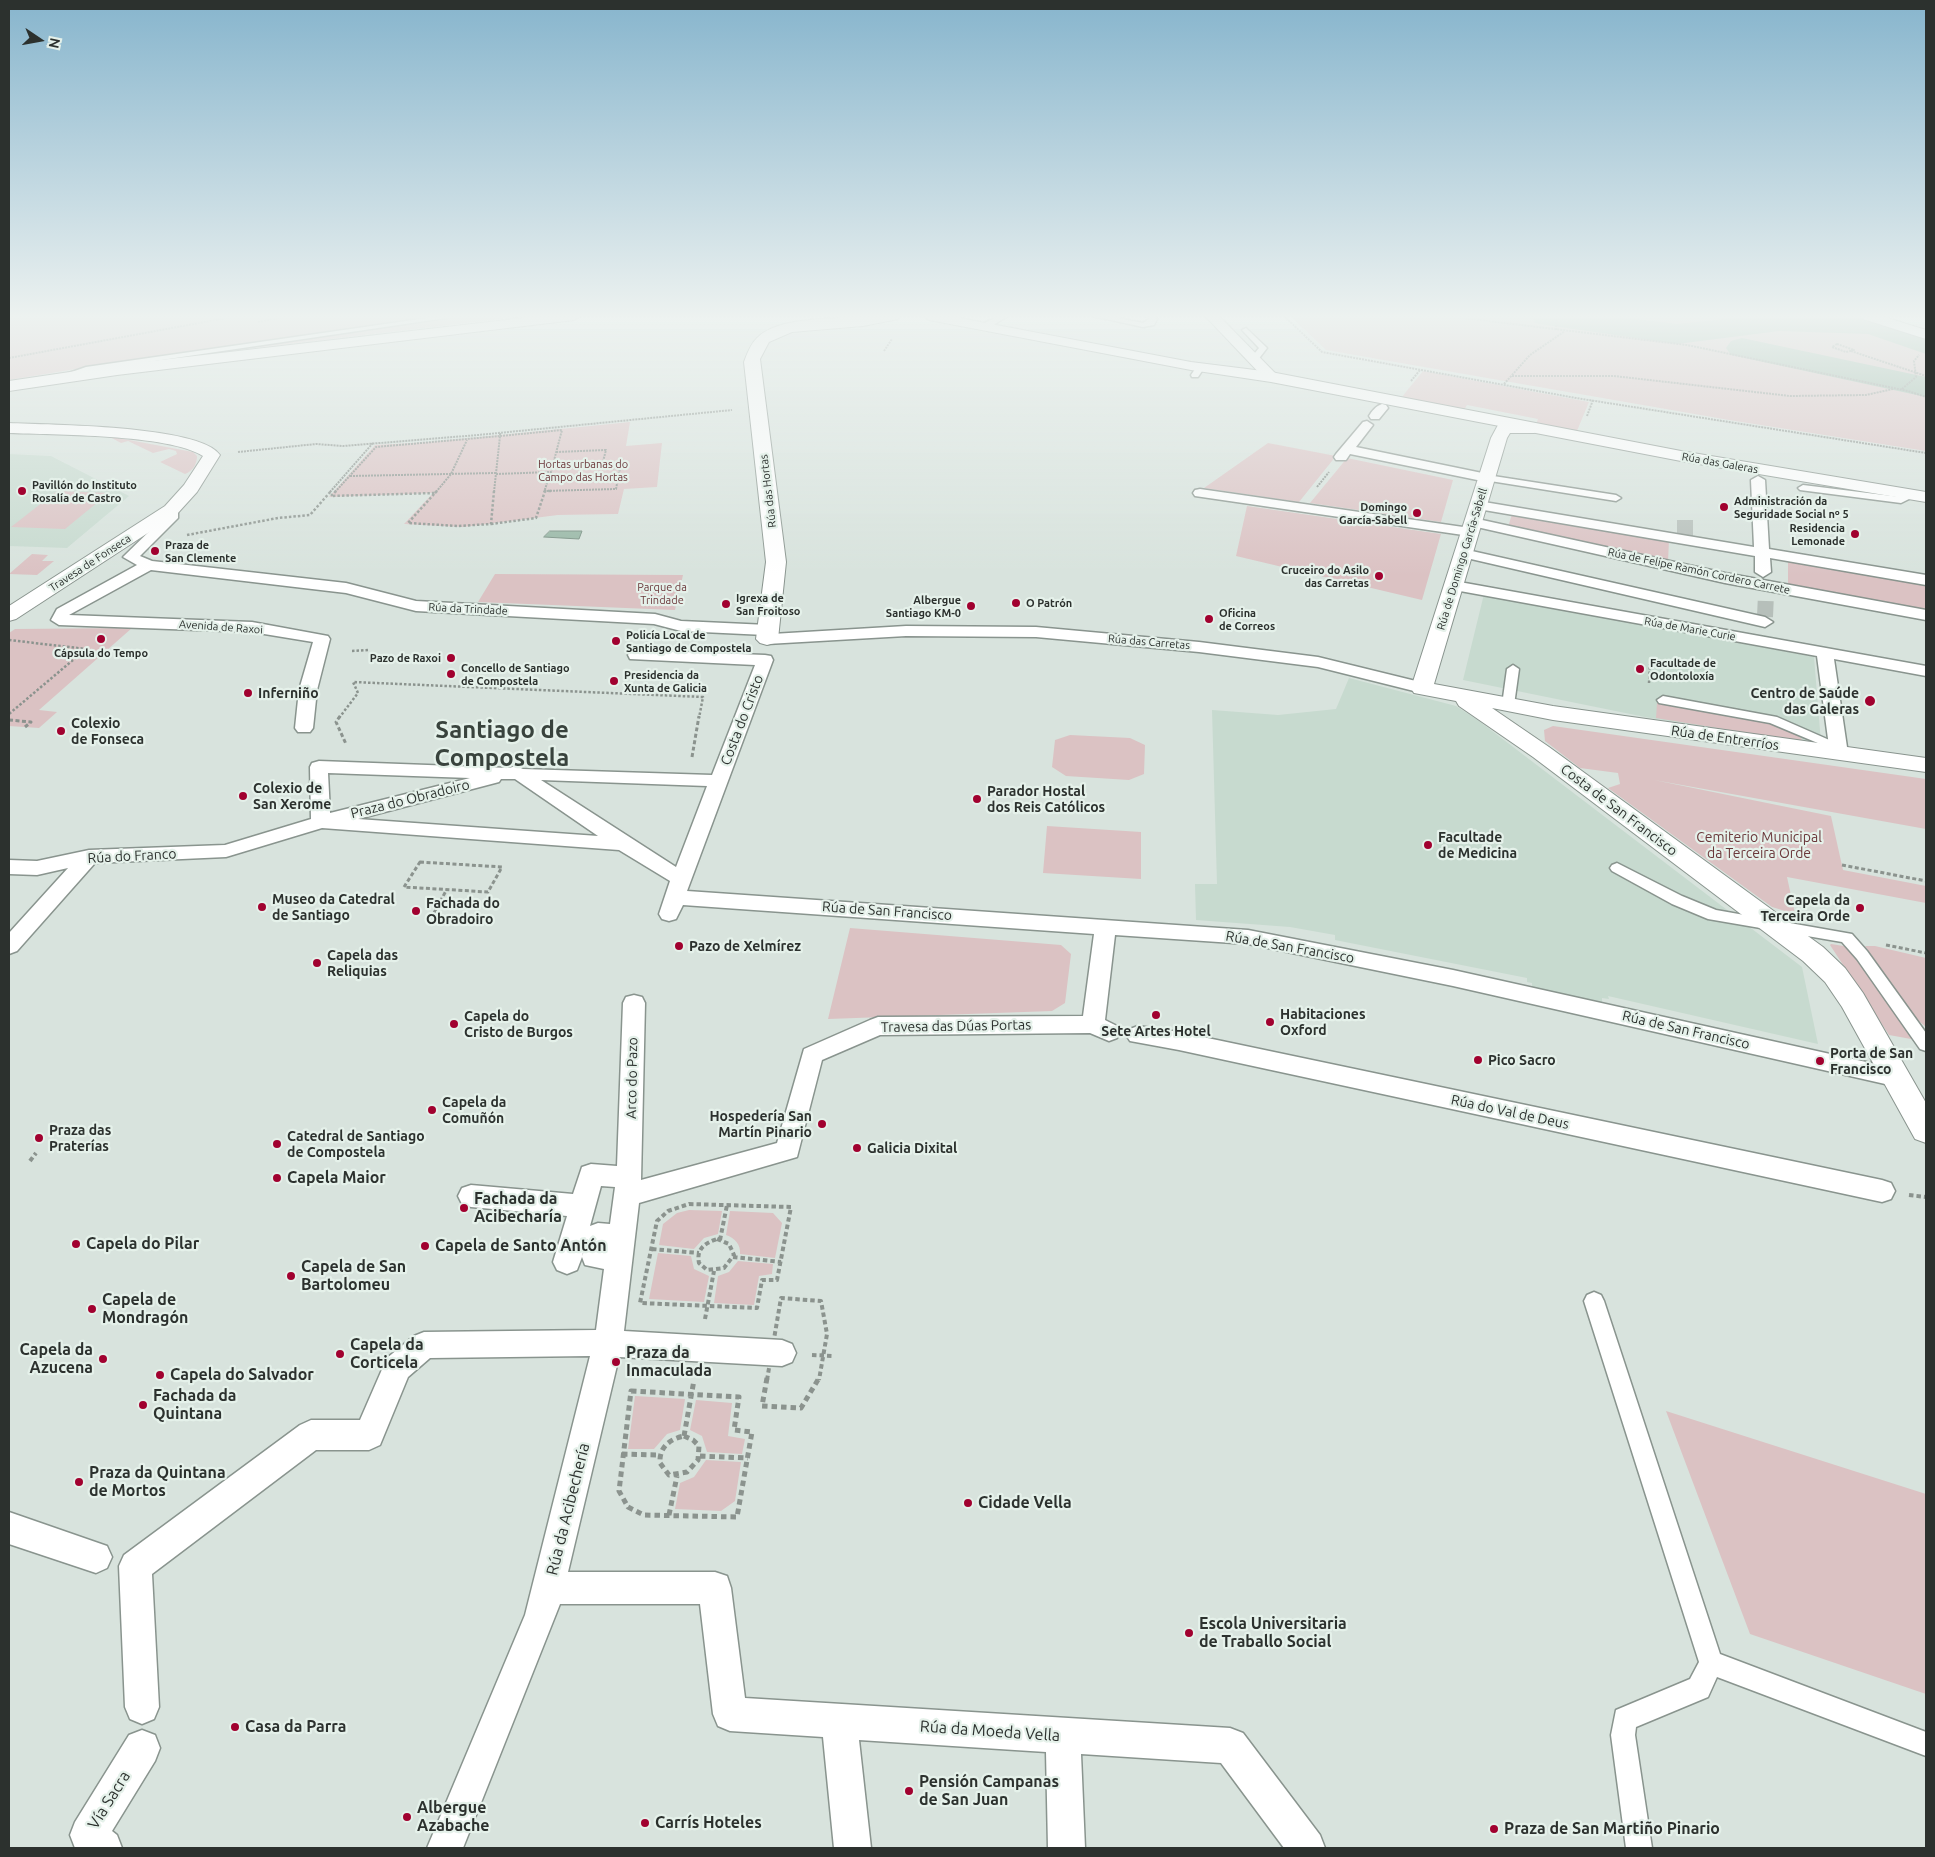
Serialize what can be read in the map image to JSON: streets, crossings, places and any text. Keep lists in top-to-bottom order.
{
  "streets": {
    "street": [
      "Rúa das Galeras",
      "Rúa das Hortas",
      "Rúa de Domingo García-Sabell",
      "Travesa de Fonseca",
      "Rúa de Felipe Ramón Cordero Carrete",
      "Rúa da Trindade",
      "Avenida de Raxoi",
      "Rúa de Marie Curie",
      "Rúa das Carretas",
      "Costa do Cristo",
      "Rúa de Entrerríos",
      "Praza do Obradoiro",
      "Costa de San Francisco",
      "Rúa do Franco",
      "Rúa de San Francisco",
      "Travesa das Dúas Portas",
      "Arco do Pazo",
      "Rúa do Val de Deus",
      "Rúa da Acibechería",
      "Rúa da Moeda Vella",
      "Vía Sacra"
    ]
  },
  "crossings": [
    ["Rúa das Galeras", "Rúa de Domingo García-Sabell"],
    ["Rúa das Hortas", "Rúa da Trindade"],
    ["Rúa das Hortas", "Rúa das Carretas"],
    ["Rúa de Domingo García-Sabell", "Rúa de Felipe Ramón Cordero Carrete"],
    ["Rúa de Domingo García-Sabell", "Rúa de Marie Curie"],
    ["Rúa de Domingo García-Sabell", "Rúa das Carretas"],
    ["Rúa da Trindade", "Avenida de Raxoi"],
    ["Rúa da Trindade", "Rúa das Carretas"],
    ["Rúa das Carretas", "Rúa de Entrerríos"],
    ["Rúa das Carretas", "Costa de San Francisco"],
    ["Costa do Cristo", "Rúa de San Francisco"],
    ["Rúa de Entrerríos", "Costa de San Francisco"],
    ["Praza do Obradoiro", "Rúa do Franco"],
    ["Costa de San Francisco", "Rúa de San Francisco"],
    ["Rúa de San Francisco", "Travesa das Dúas Portas"],
    ["Travesa das Dúas Portas", "Arco do Pazo"],
    ["Travesa das Dúas Portas", "Rúa da Acibechería"],
    ["Arco do Pazo", "Rúa da Acibechería"],
    ["Rúa da Acibechería", "Rúa da Moeda Vella"]
  ],
  "districts": ["Santiago de Compostela"],
  "parks": ["Hortas urbanas do Campo das Hortas", "Parque da Trindade", "Cemiterio Municipal da Terceira Orde"],
  "places": [
    "Pavillón do Instituto Rosalía de Castro",
    "Administración da Seguridade Social nº 5",
    "Domingo García-Sabell",
    "Residencia Lemonade",
    "Praza de San Clemente",
    "Cruceiro do Asilo das Carretas",
    "O Patrón",
    "Igrexa de San Froitoso",
    "Albergue Santiago KM-0",
    "Oficina de Correos",
    "Cápsula do Tempo",
    "Policía Local de Santiago de Compostela",
    "Pazo de Raxoi",
    "Facultade de Odontoloxía",
    "Concello de Santiago de Compostela",
    "Presidencia da Xunta de Galicia",
    "Inferniño",
    "Centro de Saúde das Galeras",
    "Colexio de Fonseca",
    "Colexio de San Xerome",
    "Parador Hostal dos Reis Católicos",
    "Facultade de Medicina",
    "Museo da Catedral de Santiago",
    "Capela da Terceira Orde",
    "Fachada do Obradoiro",
    "Pazo de Xelmírez",
    "Capela das Reliquias",
    "Sete Artes Hotel",
    "Habitaciones Oxford",
    "Capela do Cristo de Burgos",
    "Pico Sacro",
    "Porta de San Francisco",
    "Capela da Comuñón",
    "Hospedería San Martín Pinario",
    "Praza das Praterías",
    "Catedral de Santiago de Compostela",
    "Galicia Dixital",
    "Capela Maior",
    "Fachada da Acibecharía",
    "Capela do Pilar",
    "Capela de Santo Antón",
    "Capela de San Bartolomeu",
    "Capela de Mondragón",
    "Capela da Corticela",
    "Capela da Azucena",
    "Praza da Inmaculada",
    "Capela do Salvador",
    "Fachada da Quintana",
    "Praza da Quintana de Mortos",
    "Cidade Vella",
    "Escola Universitaria de Traballo Social",
    "Casa da Parra",
    "Pensión Campanas de San Juan",
    "Albergue Azabache",
    "Carrís Hoteles",
    "Praza de San Martiño Pinario"
  ],
  "north": "right"
}
